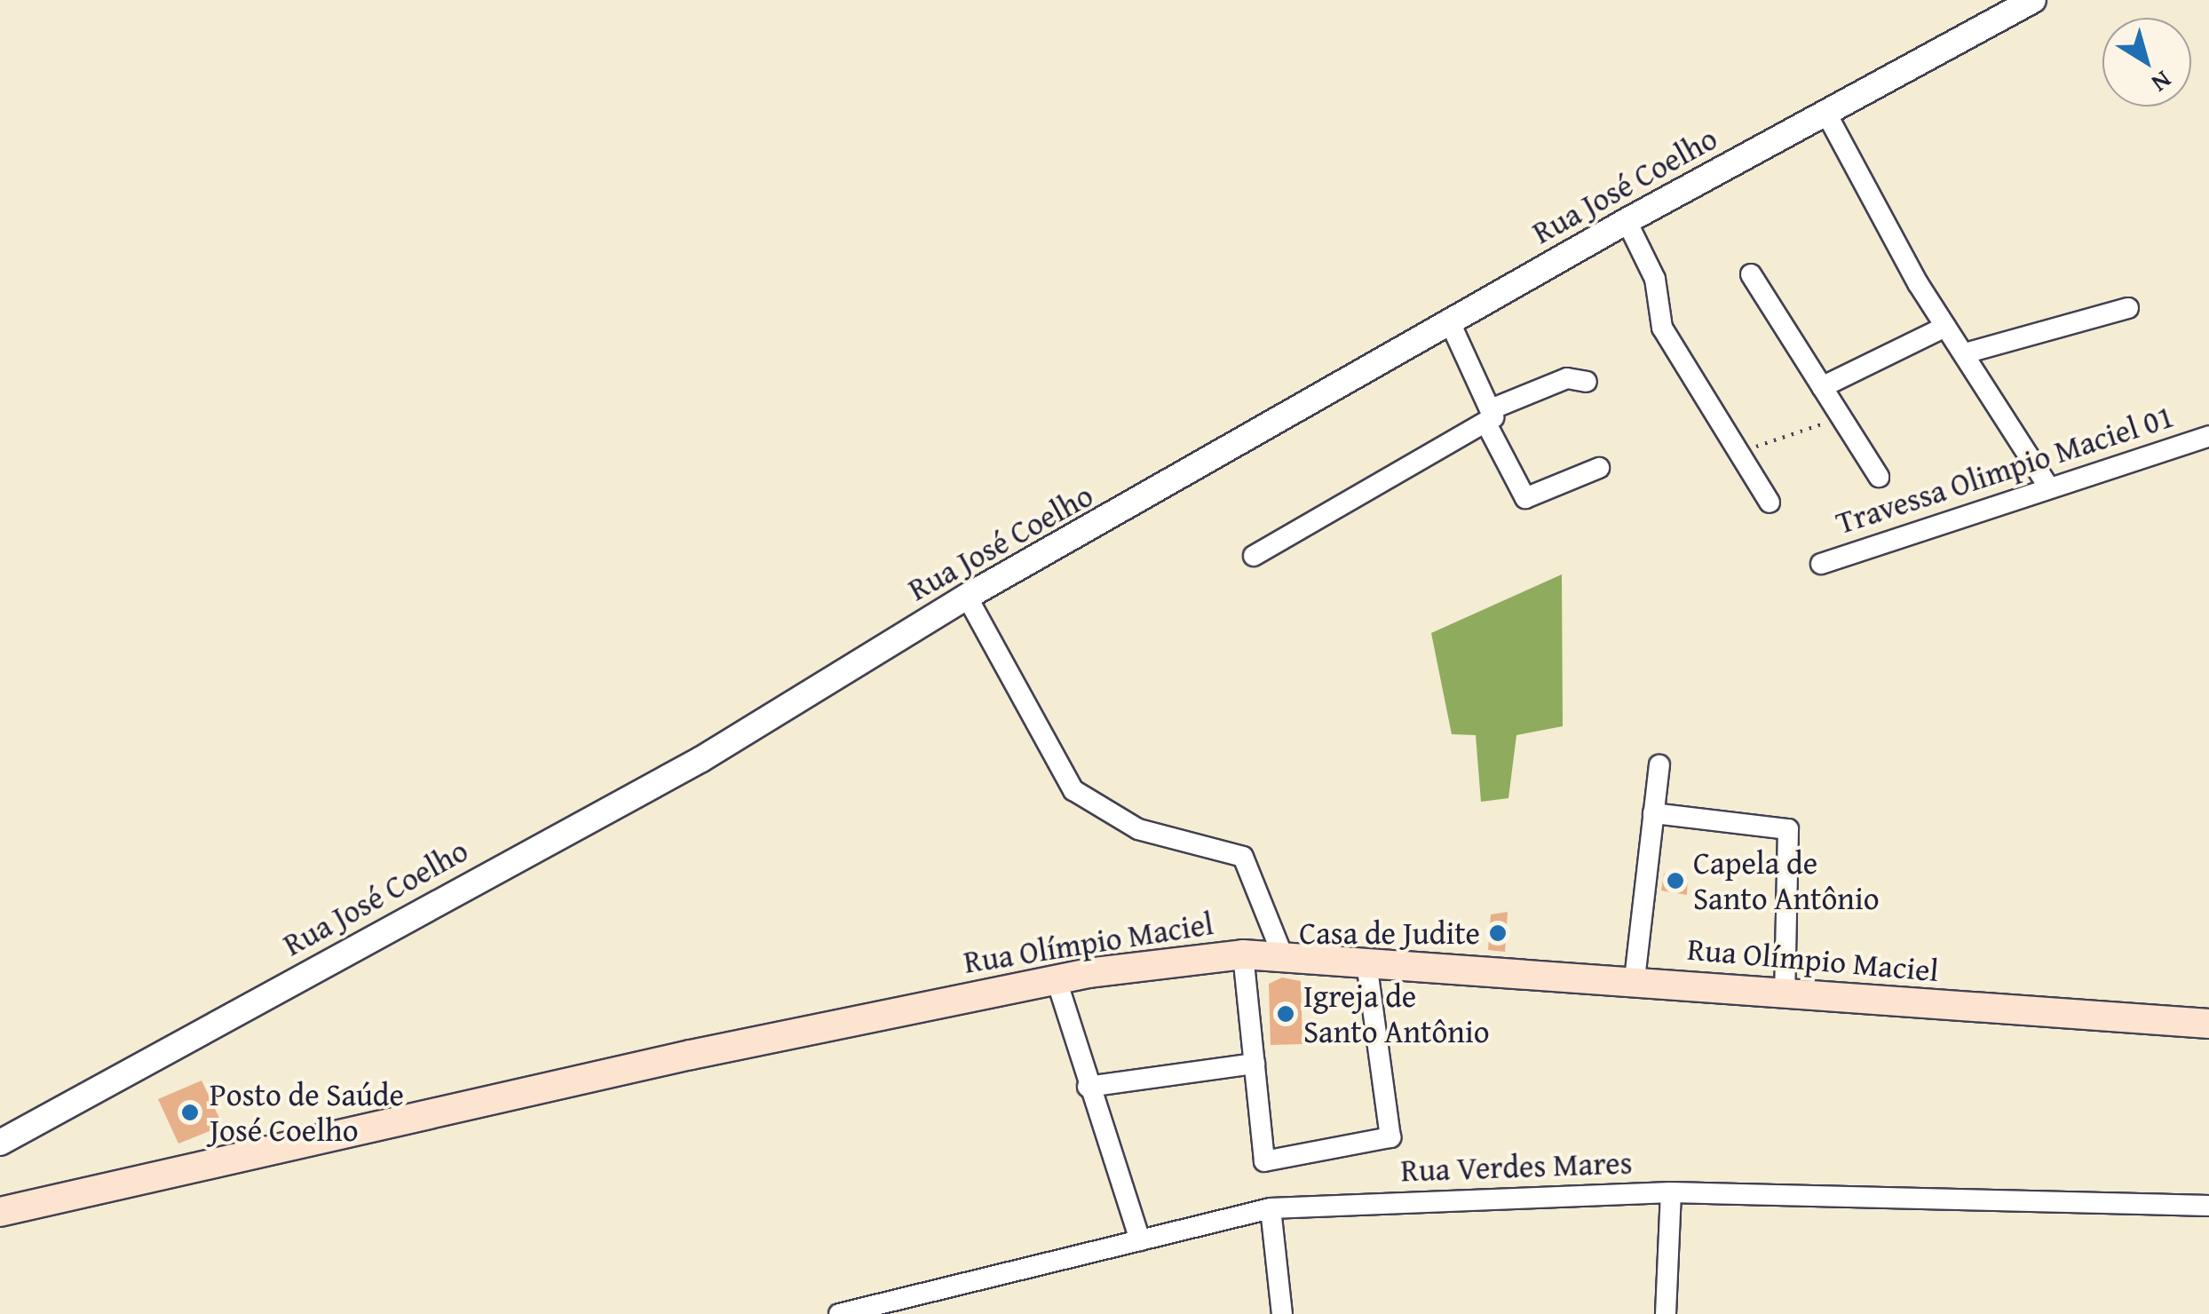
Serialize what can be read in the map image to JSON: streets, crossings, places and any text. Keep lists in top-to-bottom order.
{
  "streets": {
    "main road": ["Rua Olímpio Maciel"],
    "street": ["Rua José Coelho", "Travessa Olimpio Maciel 01", "Rua Verdes Mares"]
  },
  "places": [
    "Capela de Santo Antônio",
    "Casa de Judite",
    "Igreja de Santo Antônio",
    "Posto de Saúde José Coelho"
  ],
  "north": "bottom right"
}
